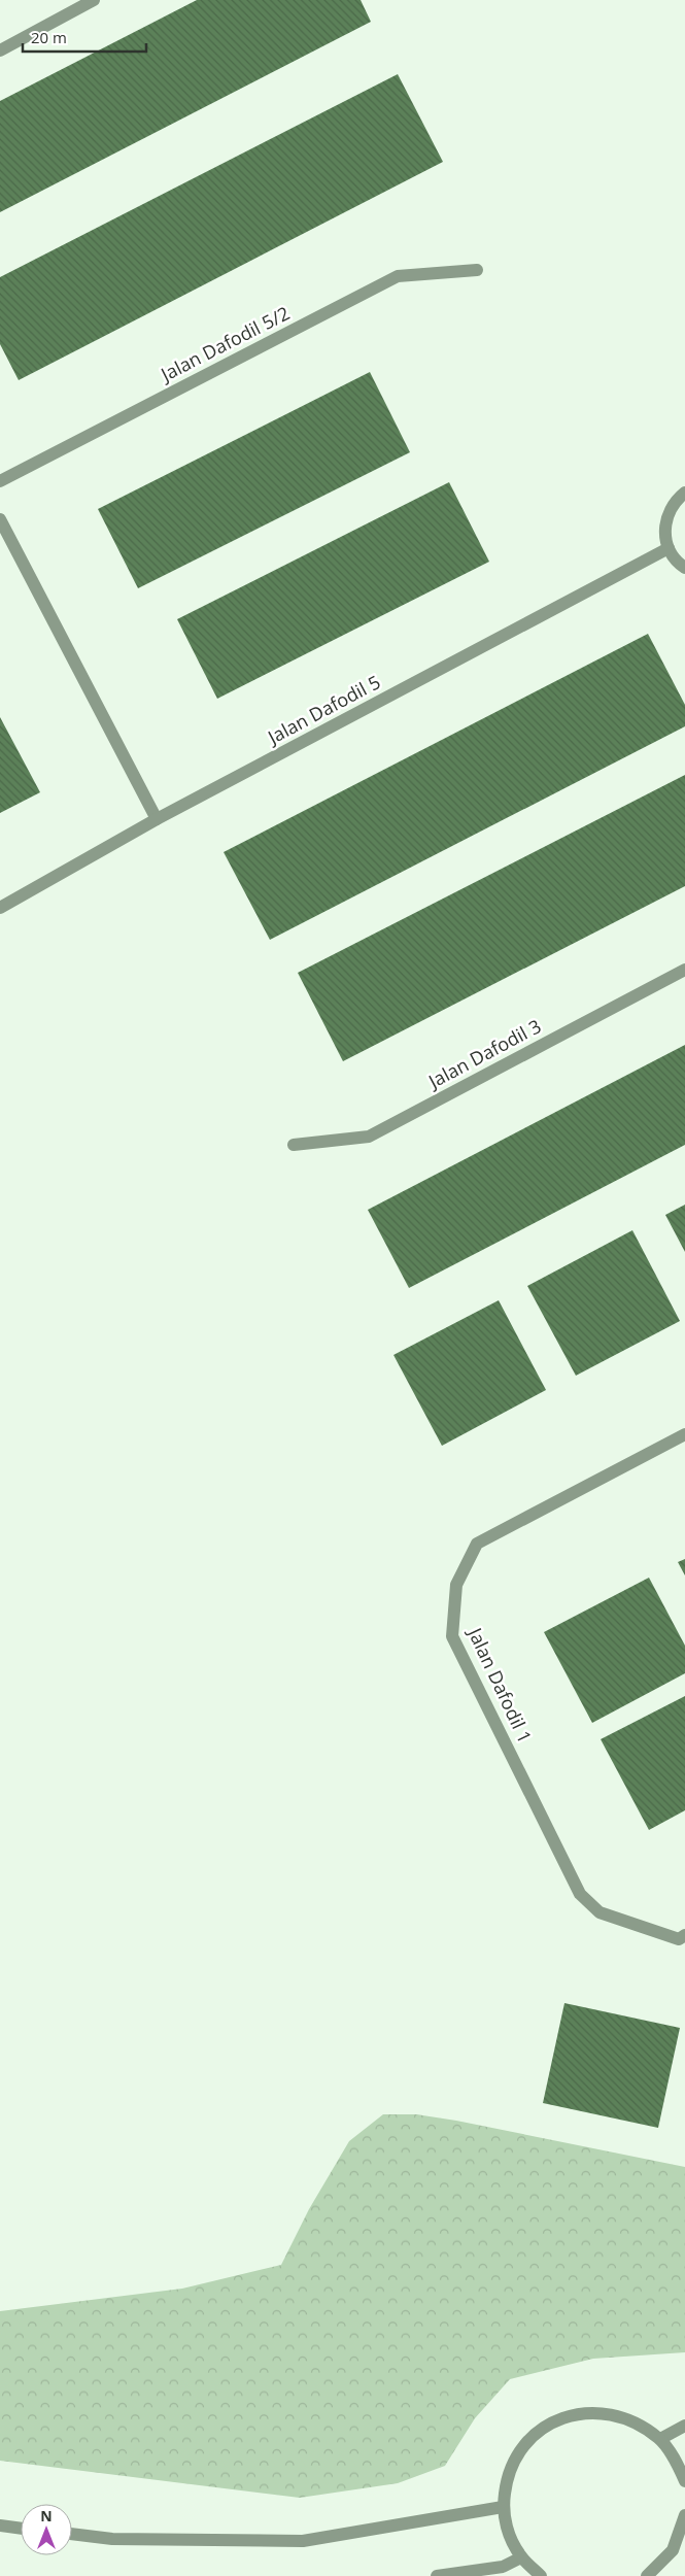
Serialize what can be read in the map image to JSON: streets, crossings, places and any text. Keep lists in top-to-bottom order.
{
  "streets": {
    "street": [
      "Jalan Dafodil 5/2",
      "Jalan Dafodil 5",
      "Jalan Dafodil 3",
      "Jalan Dafodil 1"
    ]
  },
  "scale_bar": "20 m",
  "north": "top"
}
